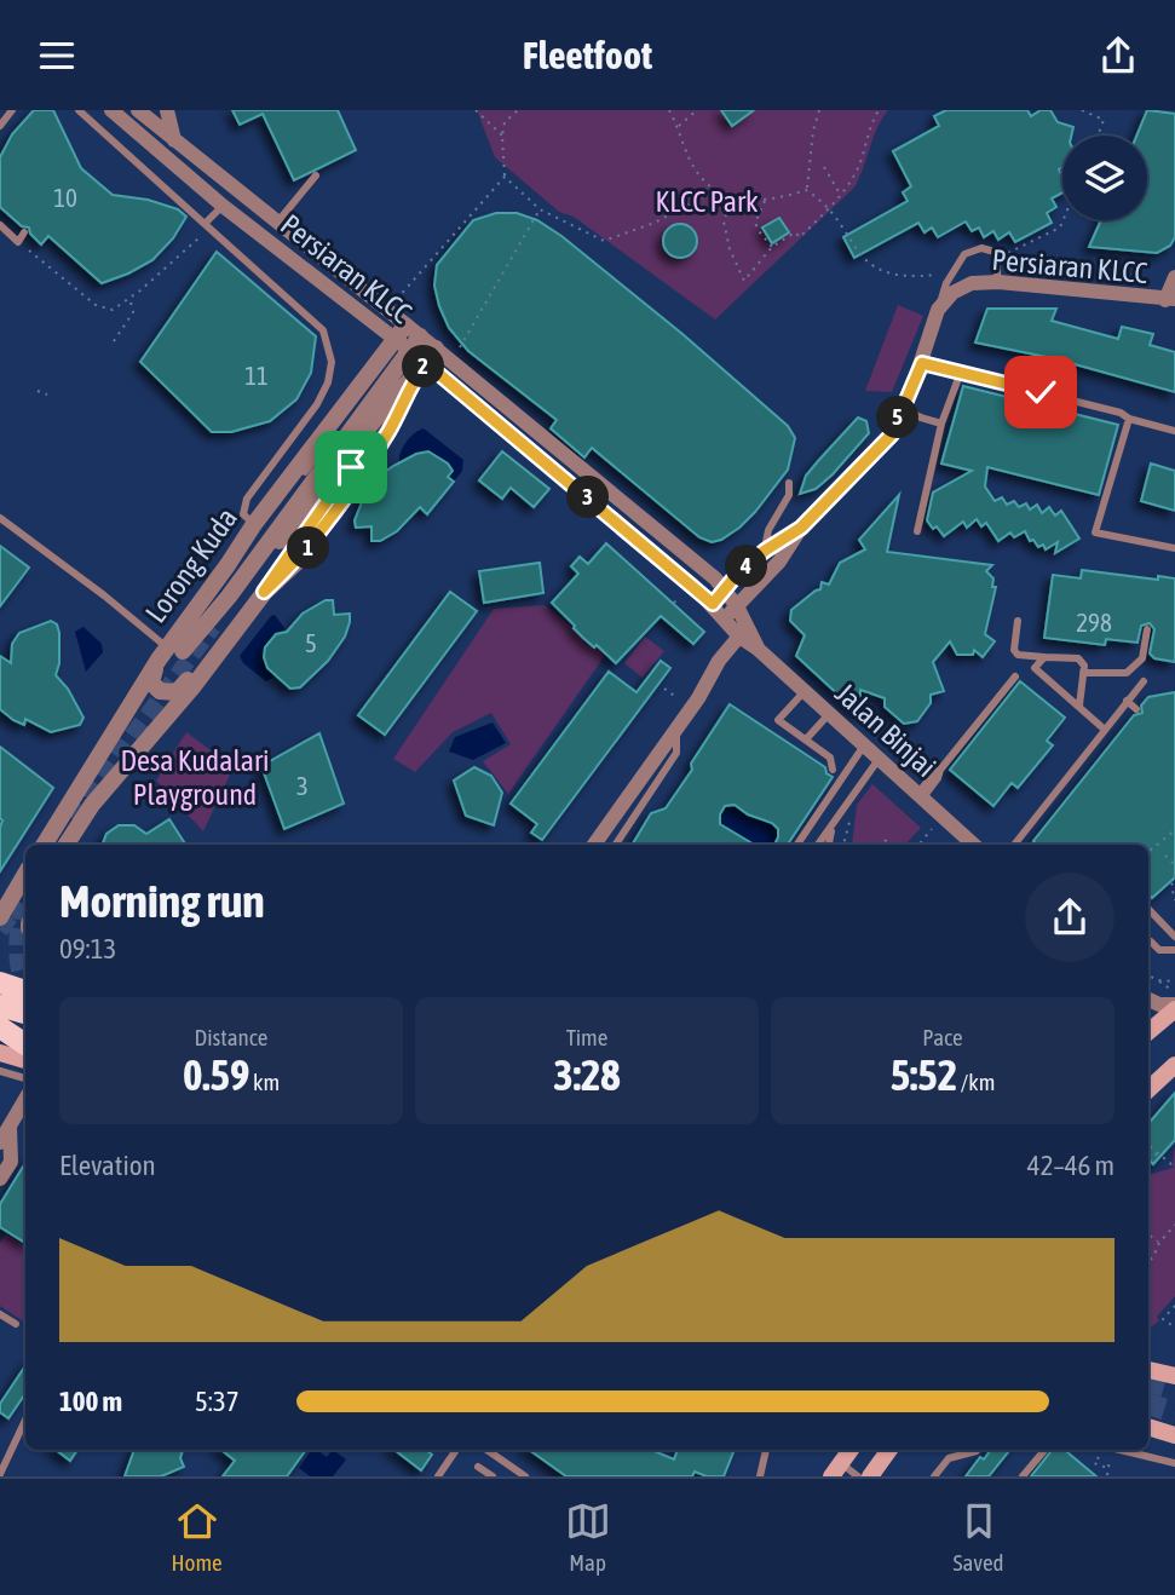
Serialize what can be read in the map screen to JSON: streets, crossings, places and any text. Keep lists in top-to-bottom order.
{
  "streets": {
    "street": ["Persiaran KLCC", "Lorong Kuda", "Jalan Binjai"]
  },
  "crossings": [
    ["Persiaran KLCC", "Lorong Kuda"],
    ["Persiaran KLCC", "Jalan Binjai"]
  ],
  "parks": ["KLCC Park", "Desa Kudalari Playground"],
  "house_numbers": [
    "10",
    "11",
    "298",
    "5",
    "3"
  ],
  "page": {
    "header": "Fleetfoot",
    "pins": [
      "2",
      "5",
      "3",
      "1",
      "4"
    ],
    "heading": ["Morning run", "09:13"],
    "stats": [
      ["Distance", "0.59 km"],
      ["Time", "3:28"],
      ["Pace", "5:52 /km"]
    ],
    "chart": ["Elevation", "42–46 m"],
    "list": [
      {
        "name": "100 m",
        "note": "5:37"
      }
    ],
    "tabs": ["Home", "Map", "Saved"]
  }
}
